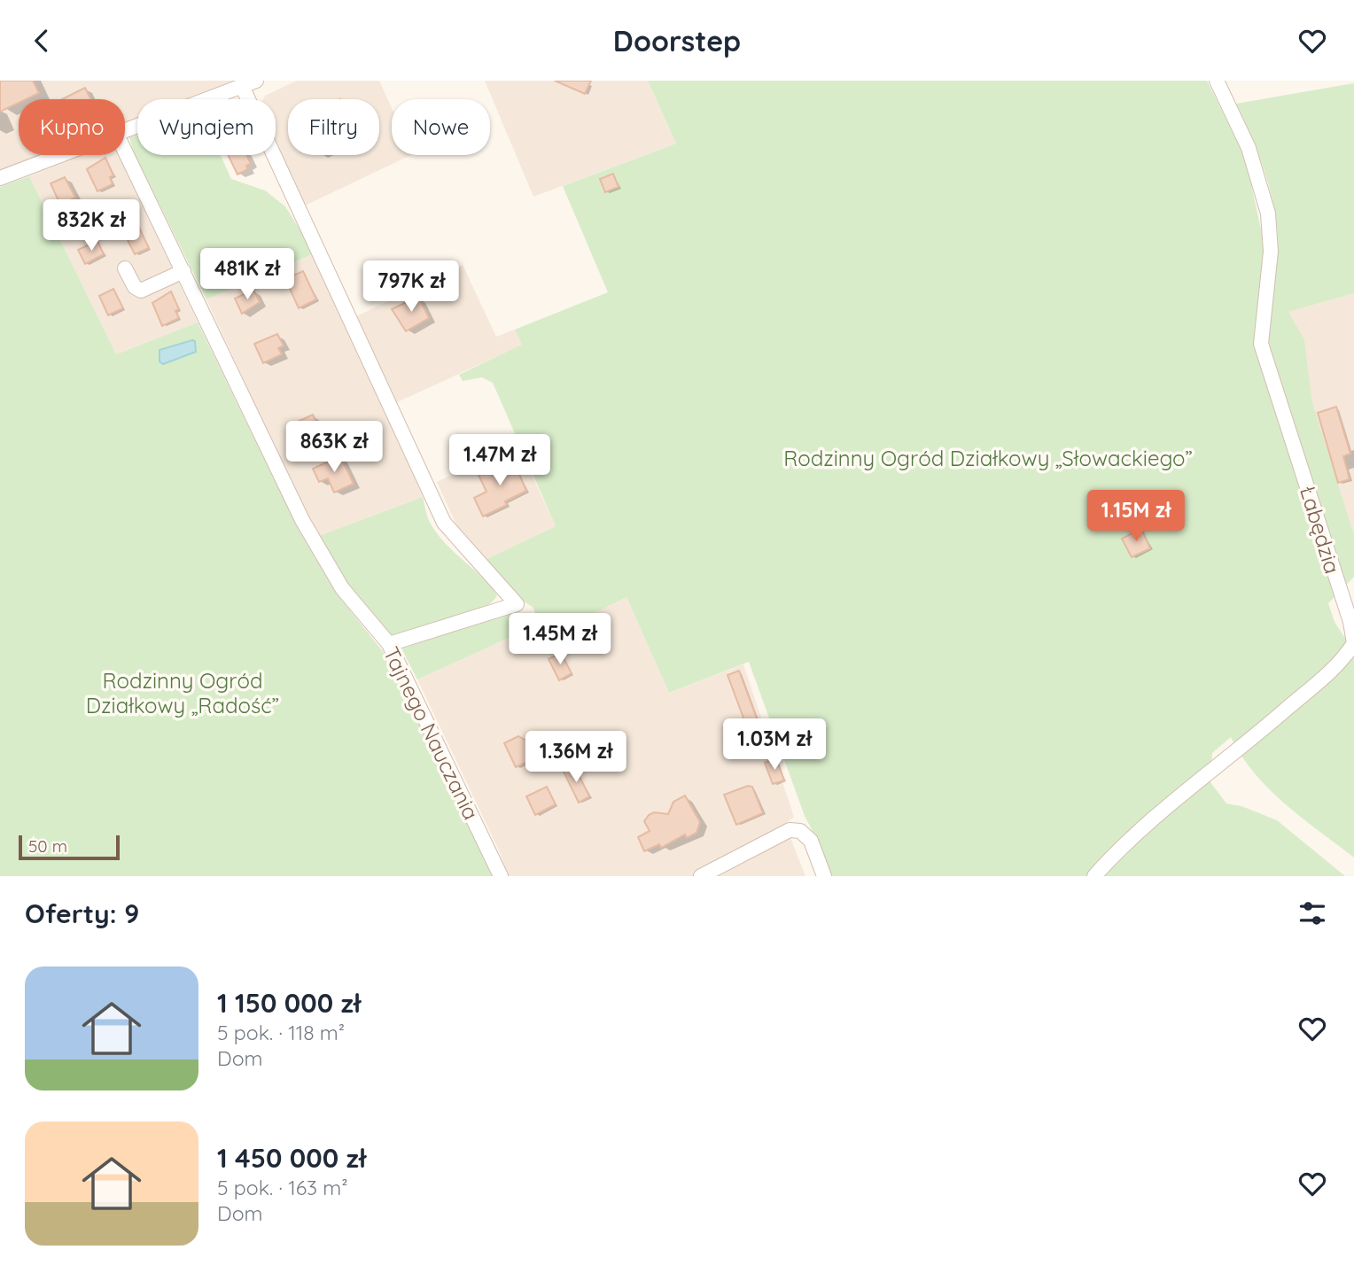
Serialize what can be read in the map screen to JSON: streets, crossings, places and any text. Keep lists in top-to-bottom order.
{
  "streets": {
    "street": ["Łabędzia", "Tajnego Nauczania"]
  },
  "parks": ["Rodzinny Ogród Działkowy „Słowackiego”", "Rodzinny Ogród Działkowy „Radość”"],
  "scale_bar": "50 m",
  "page": {
    "header": "Doorstep",
    "chip": [
      "Kupno",
      "Wynajem",
      "Filtry",
      "Nowe"
    ],
    "price": [
      "832K zł",
      "481K zł",
      "797K zł",
      "863K zł",
      "1.47M zł",
      "1.15M zł",
      "1.45M zł",
      "1.03M zł",
      "1.36M zł"
    ],
    "scale": "50 m",
    "heading": "Oferty: 9",
    "list": [
      {
        "name": "1 150 000 zł",
        "note": "5 pok. · 118 m² · Dom"
      },
      {
        "name": "1 450 000 zł",
        "note": "5 pok. · 163 m² · Dom"
      }
    ]
  }
}
